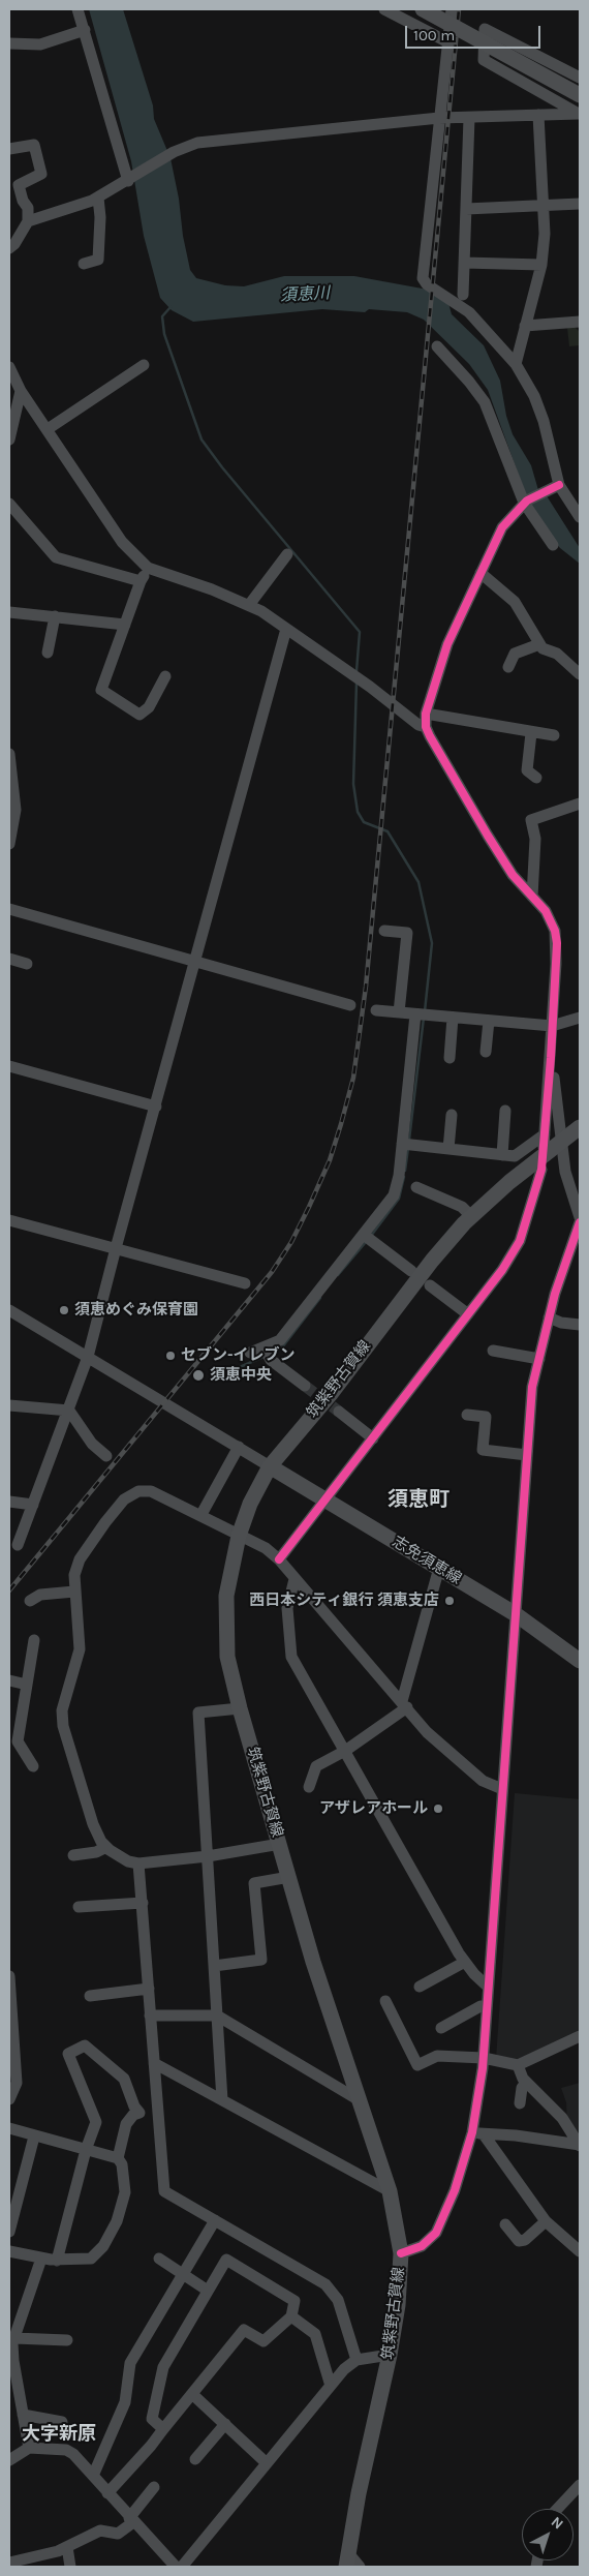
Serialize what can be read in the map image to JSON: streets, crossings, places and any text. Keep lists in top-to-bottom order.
{
  "streets": {
    "main road": ["筑紫野古賀線", "志免須恵線"]
  },
  "crossings": [
    ["筑紫野古賀線", "志免須恵線"]
  ],
  "districts": ["須恵町", "大字新原"],
  "water": ["須恵川"],
  "places": [
    "須恵めぐみ保育園",
    "セブン-イレブン",
    "須恵中央",
    "西日本シティ銀行 須恵支店",
    "アザレアホール"
  ],
  "scale_bar": "100 m",
  "north": "top right"
}
